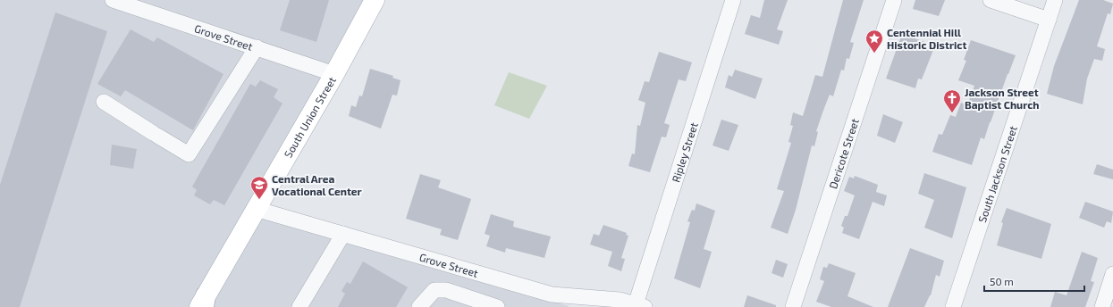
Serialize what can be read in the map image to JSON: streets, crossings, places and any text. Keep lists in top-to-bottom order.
{
  "streets": {
    "main road": ["South Union Street"],
    "street": [
      "Grove Street",
      "Ripley Street",
      "Dericote Street",
      "South Jackson Street"
    ]
  },
  "crossings": [
    ["Grove Street", "South Union Street"],
    ["Grove Street", "Ripley Street"]
  ],
  "places": {
    "place": ["Centennial Hill Historic District"],
    "church": ["Jackson Street Baptist Church"],
    "school or university": ["Central Area Vocational Center"]
  },
  "scale_bar": "50 m"
}
